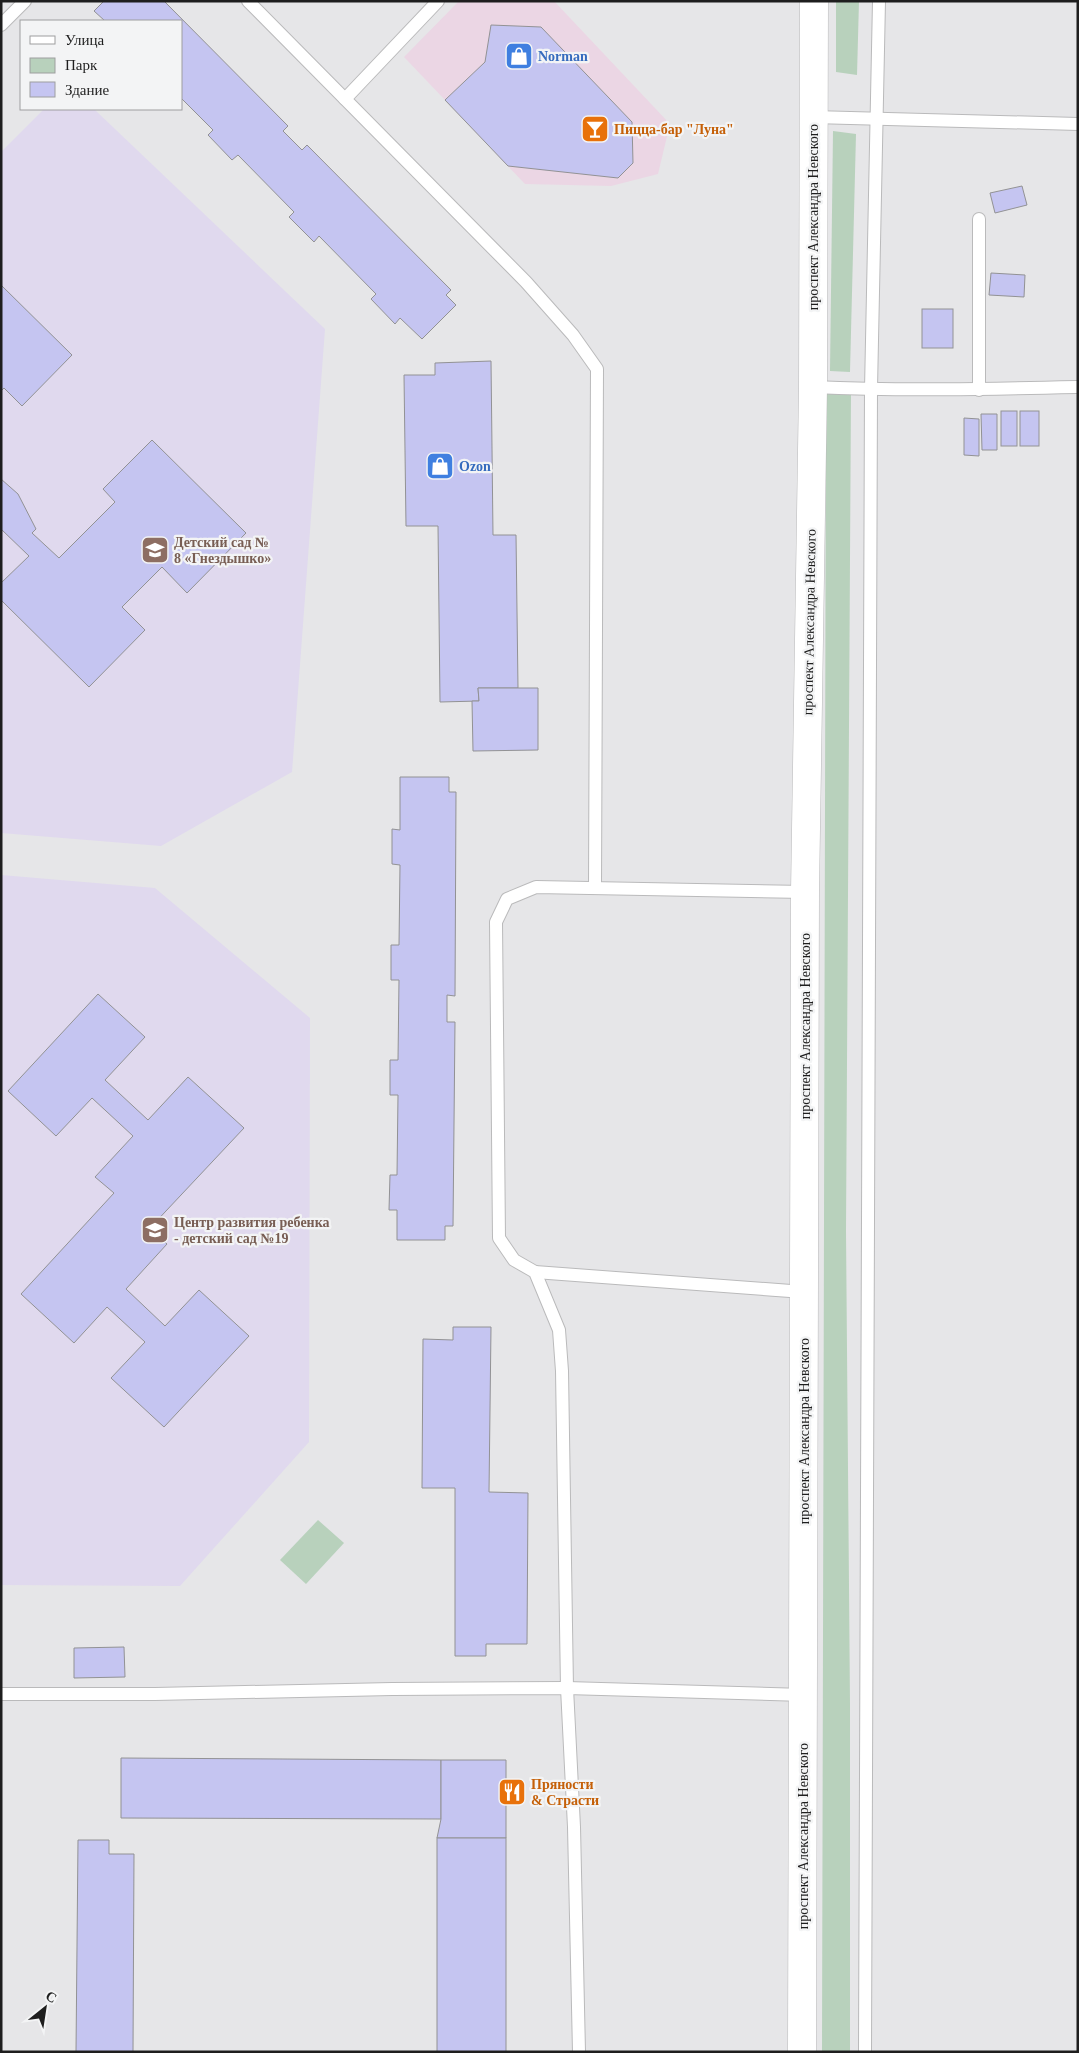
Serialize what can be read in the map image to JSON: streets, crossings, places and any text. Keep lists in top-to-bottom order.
{
  "streets": {
    "main road": ["проспект Александра Невского"]
  },
  "places": {
    "shop": ["Norman", "Ozon"],
    "bar": ["Пицца-бар \"Луна\""],
    "school or university": ["Детский сад № 8 «Гнездышко»", "Центр развития ребенка - детский сад №19"],
    "restaurant": ["Пряности & Страсти"]
  },
  "legend": ["Улица", "Парк", "Здание"],
  "north": "top right"
}
